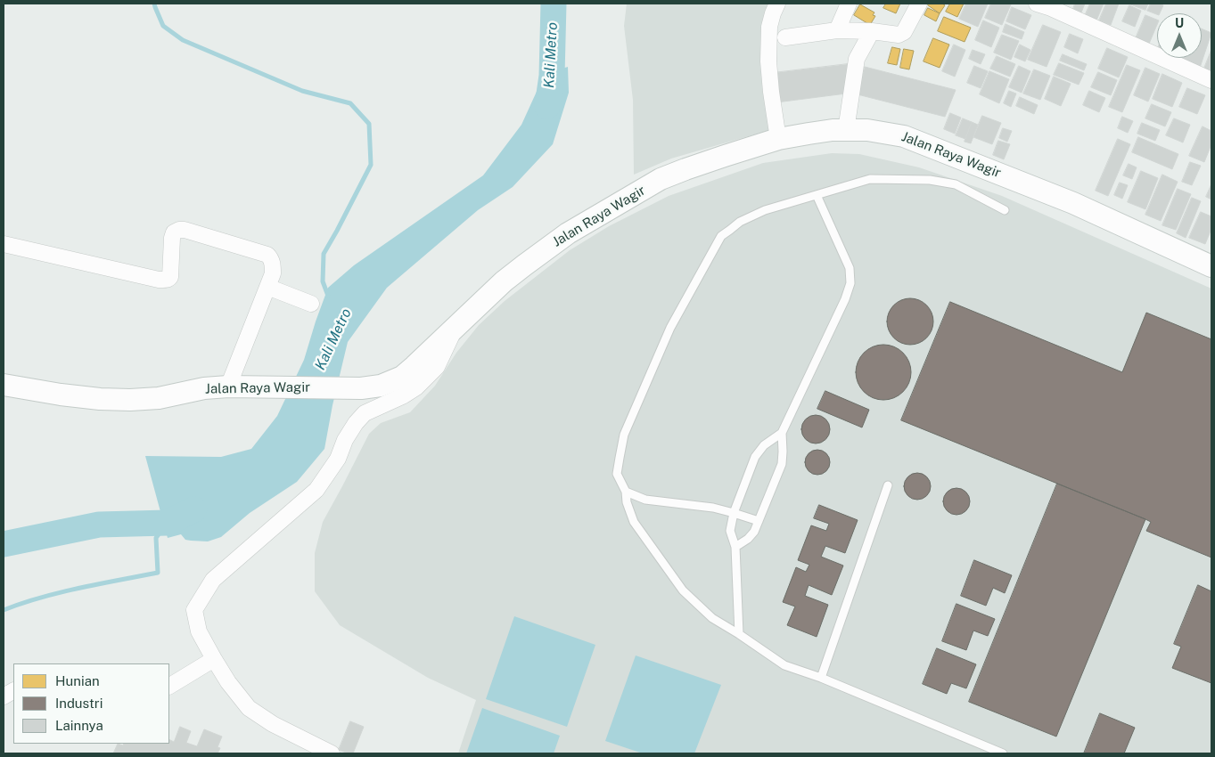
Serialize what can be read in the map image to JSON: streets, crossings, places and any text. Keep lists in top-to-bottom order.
{
  "streets": {
    "main road": ["Jalan Raya Wagir"]
  },
  "water": ["Kali Metro"],
  "legend": ["Hunian", "Industri", "Lainnya"],
  "north": "top"
}
